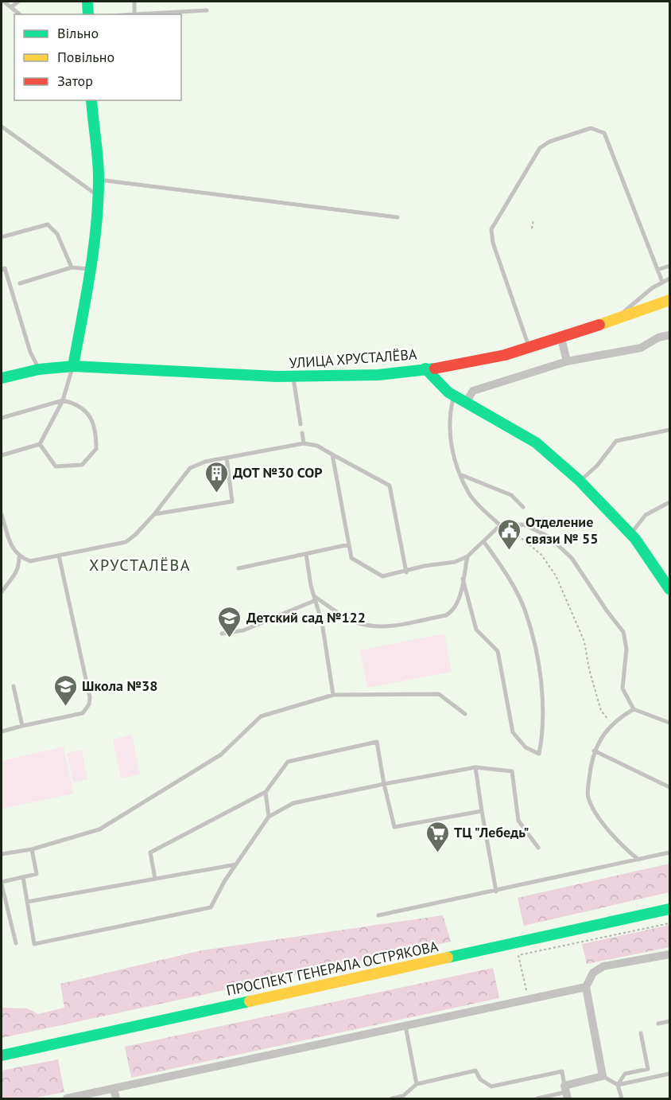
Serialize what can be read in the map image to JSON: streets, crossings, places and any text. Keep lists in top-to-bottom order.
{
  "streets": {
    "main road": ["УЛИЦА ХРУСТАЛЁВА", "ПРОСПЕКТ ГЕНЕРАЛА ОСТРЯКОВА"]
  },
  "districts": ["ХРУСТАЛЁВА"],
  "places": {
    "building": ["ДОТ №30 СОР"],
    "public building": ["Отделение связи № 55"],
    "school or university": ["Детский сад №122", "Школа №38"],
    "supermarket": ["ТЦ \"Лебедь\""]
  },
  "legend": ["Вільно", "Повільно", "Затор"]
}
